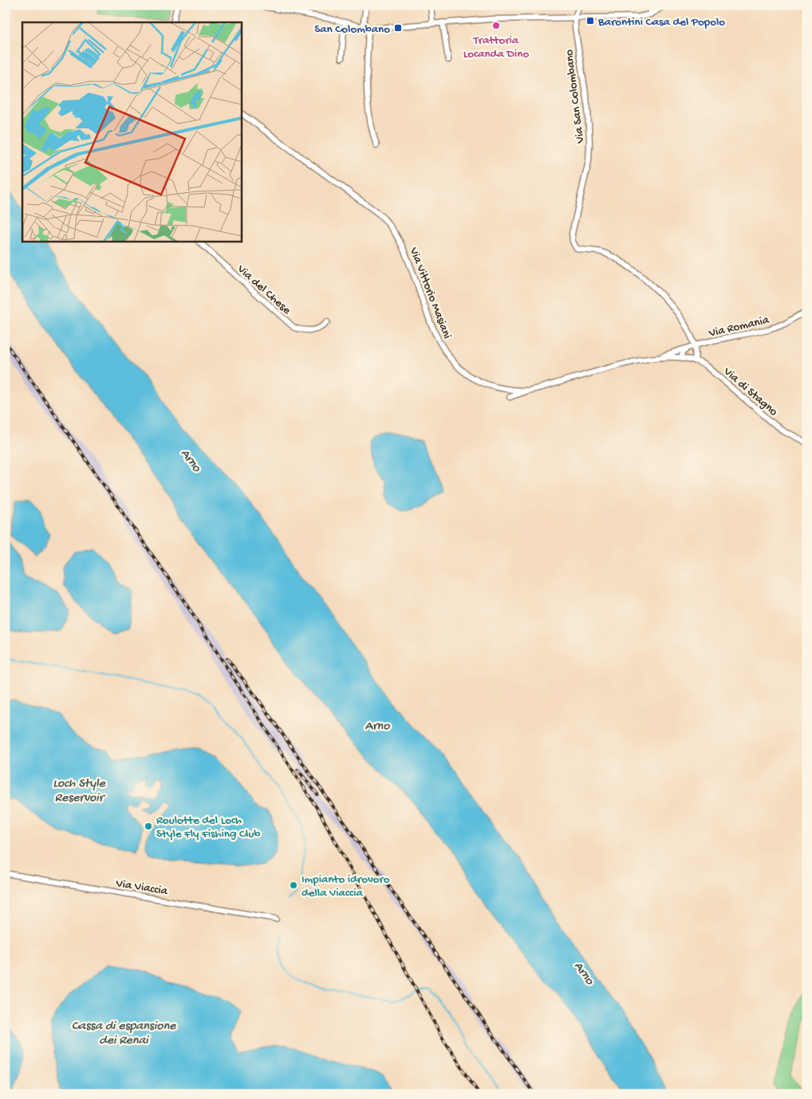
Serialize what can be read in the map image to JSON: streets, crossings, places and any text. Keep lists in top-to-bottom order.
{
  "streets": {
    "street": [
      "Via San Colombano",
      "Via del Chese",
      "Via Vittorio Masiani",
      "Via Romania",
      "Via di Stagno",
      "Via Viaccia"
    ]
  },
  "crossings": [
    ["Via San Colombano", "Via Romania"],
    ["Via San Colombano", "Via di Stagno"],
    ["Via Vittorio Masiani", "Via di Stagno"]
  ],
  "water": ["Arno", "Loch Style Reservoir", "Cassa di espansione dei Renai"],
  "places": {
    "transit": ["Barontini Casa del Popolo", "San Colombano"],
    "other": ["Trattoria Locanda Dino", "Roulotte del Loch Style Fly Fishing Club", "Impianto idrovoro della Viaccia"]
  }
}
